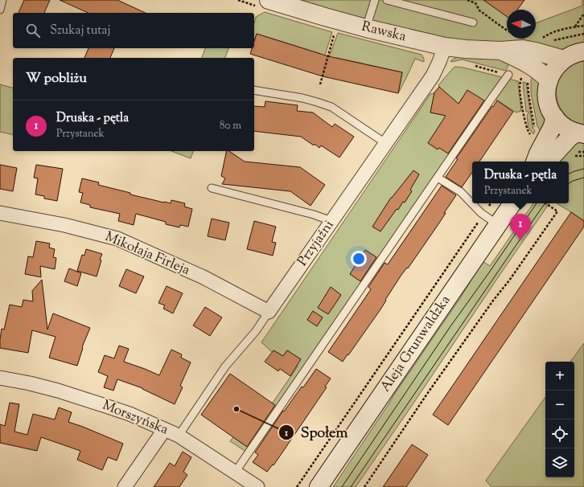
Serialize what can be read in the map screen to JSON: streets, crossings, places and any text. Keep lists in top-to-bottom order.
{
  "streets": {
    "main road": ["Rawska", "Aleja Grunwaldzka"],
    "street": ["Przyjaźni", "Mikołaja Firleja", "Morszyńska"]
  },
  "crossings": [
    ["Rawska", "Przyjaźni"],
    ["Przyjaźni", "Mikołaja Firleja"],
    ["Przyjaźni", "Morszyńska"]
  ],
  "places": ["Społem"],
  "north": "left",
  "page": {
    "search": "Szukaj tutaj",
    "heading": "W pobliżu",
    "list": [
      {
        "mark": "1",
        "name": "Druska - pętla",
        "note": "Przystanek",
        "value": "80 m"
      }
    ],
    "popup": ["Druska - pętla", "Przystanek"],
    "pins": "1",
    "map_buttons": ["+", "−"]
  }
}
